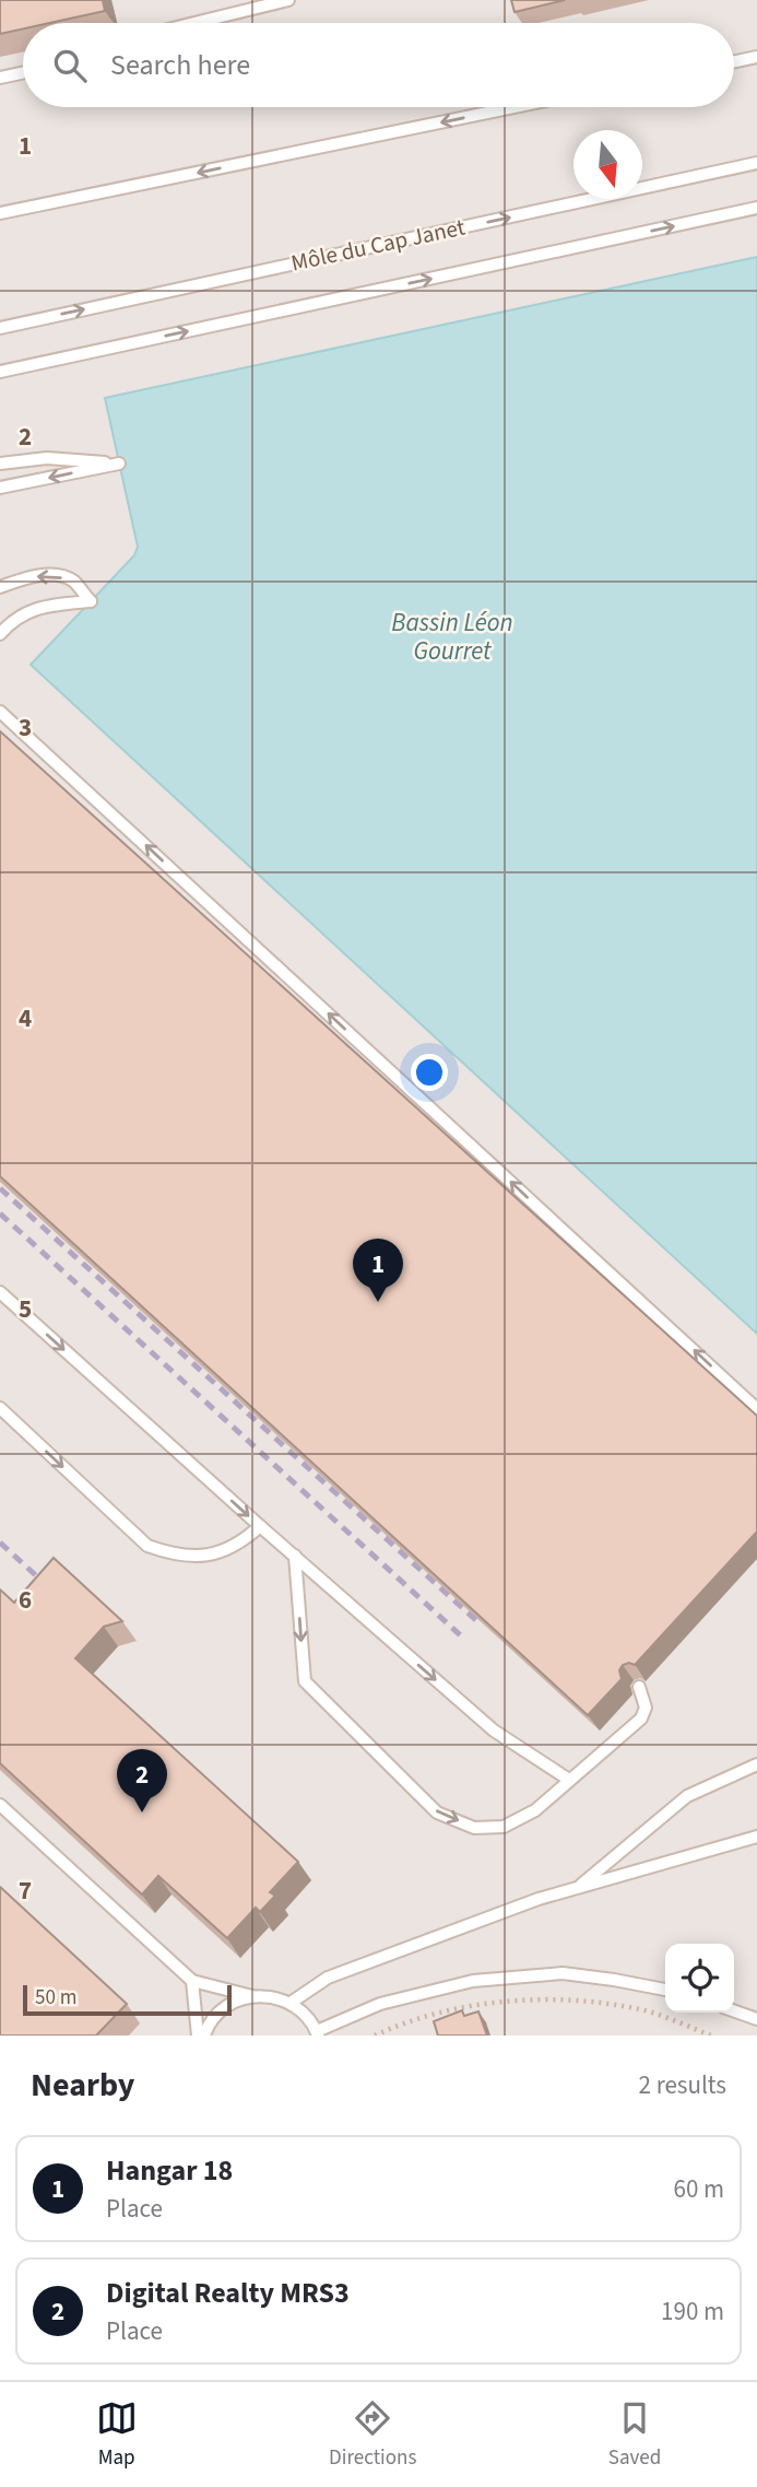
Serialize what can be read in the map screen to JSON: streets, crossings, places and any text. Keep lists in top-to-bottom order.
{
  "streets": {
    "lane": ["Môle du Cap Janet"]
  },
  "one_way": ["Môle du Cap Janet"],
  "water": ["Bassin Léon Gourret"],
  "scale_bar": "50 m",
  "north": "bottom",
  "page": {
    "search": "Search here",
    "pins": ["1", "2"],
    "scale": "50 m",
    "heading": ["Nearby", "2 results"],
    "list": [
      {
        "mark": "1",
        "name": "Hangar 18",
        "note": "Place",
        "value": "60 m"
      },
      {
        "mark": "2",
        "name": "Digital Realty MRS3",
        "note": "Place",
        "value": "190 m"
      }
    ],
    "nav": ["Map", "Directions", "Saved"]
  },
  "grid": {
    "rows": [
      "1",
      "2",
      "3",
      "4",
      "5",
      "6",
      "7"
    ]
  }
}
